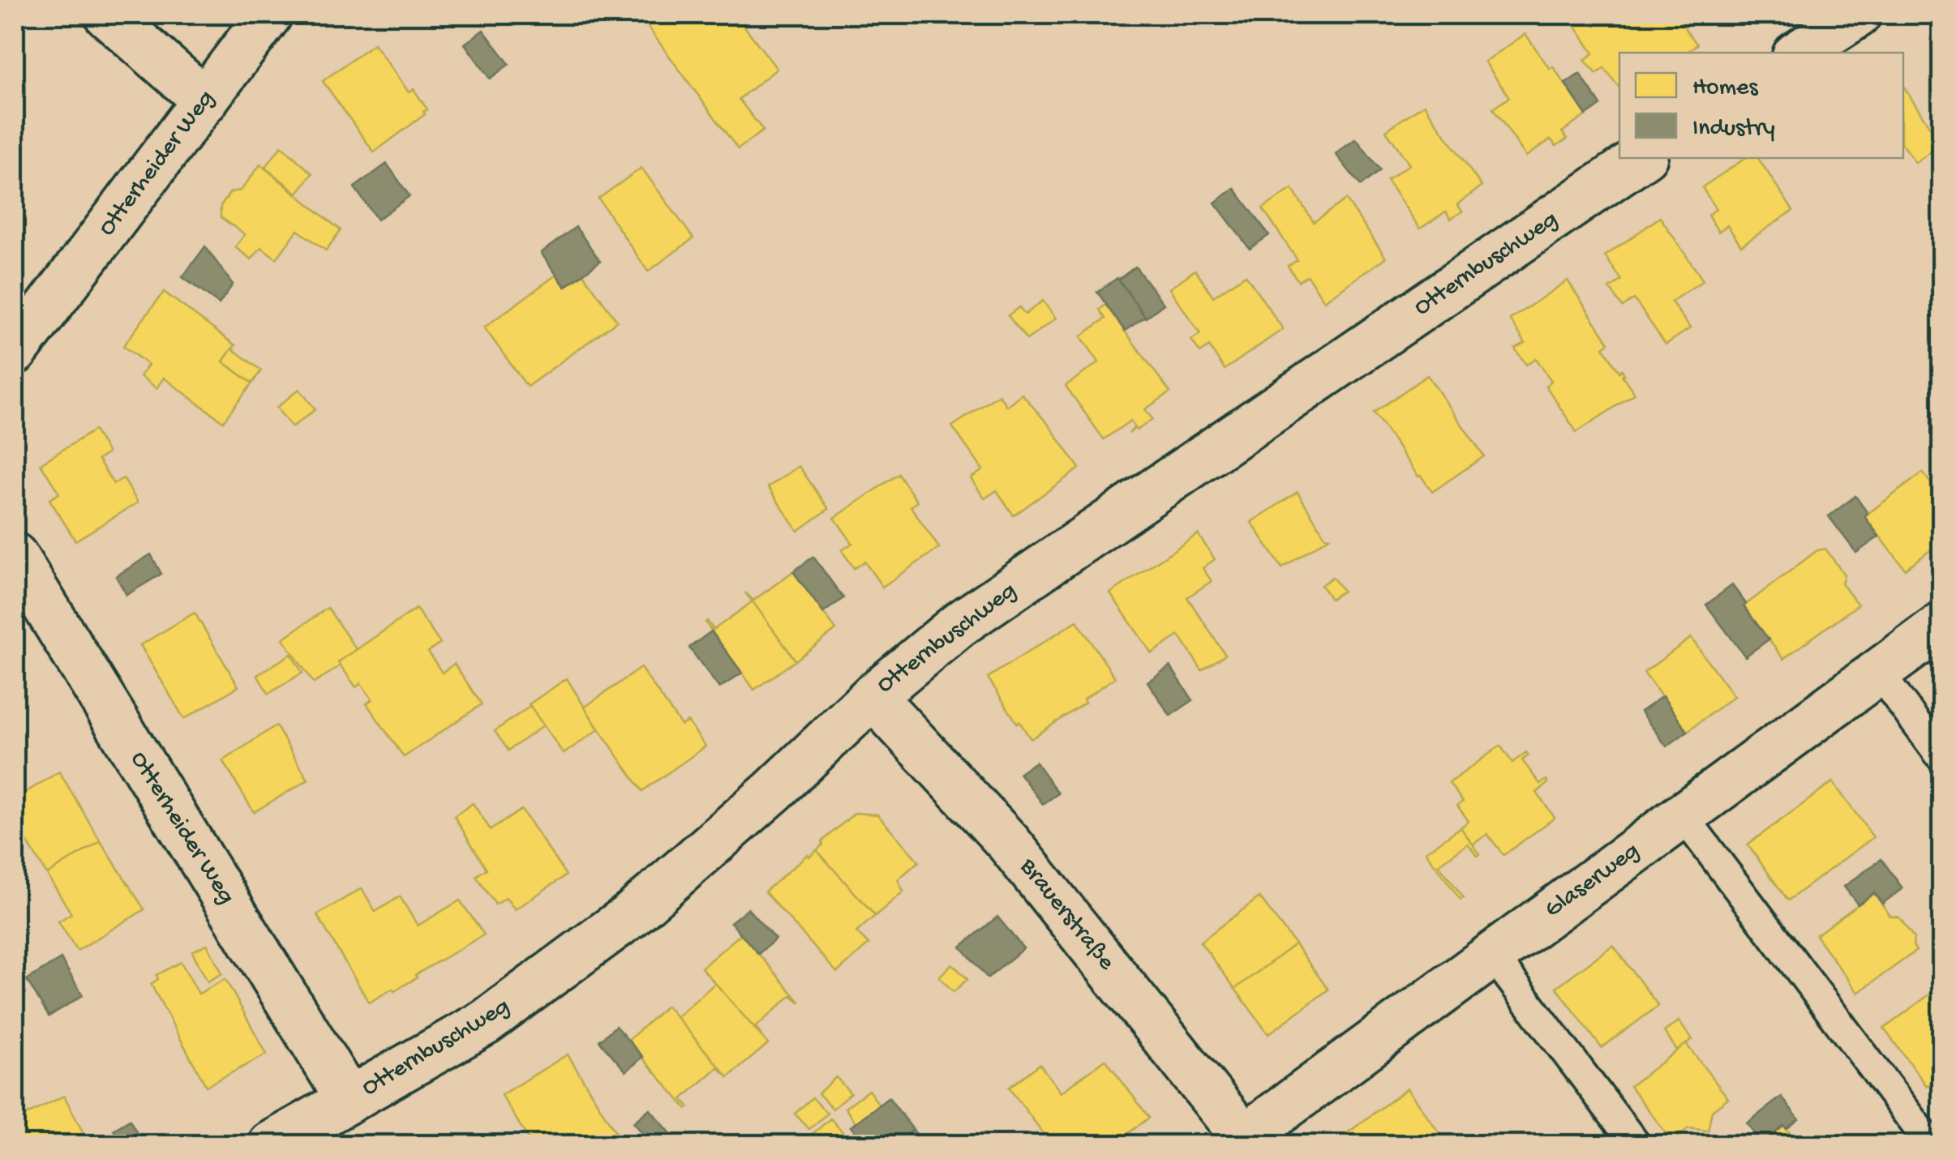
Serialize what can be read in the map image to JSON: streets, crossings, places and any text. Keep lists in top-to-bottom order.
{
  "streets": {
    "street": [
      "Otterheider Weg",
      "Otternbuschweg",
      "Glaserweg",
      "Brauerstraße"
    ]
  },
  "crossings": [
    ["Otterheider Weg", "Otternbuschweg"],
    ["Otternbuschweg", "Brauerstraße"],
    ["Glaserweg", "Brauerstraße"]
  ],
  "legend": ["Homes", "Industry"]
}
